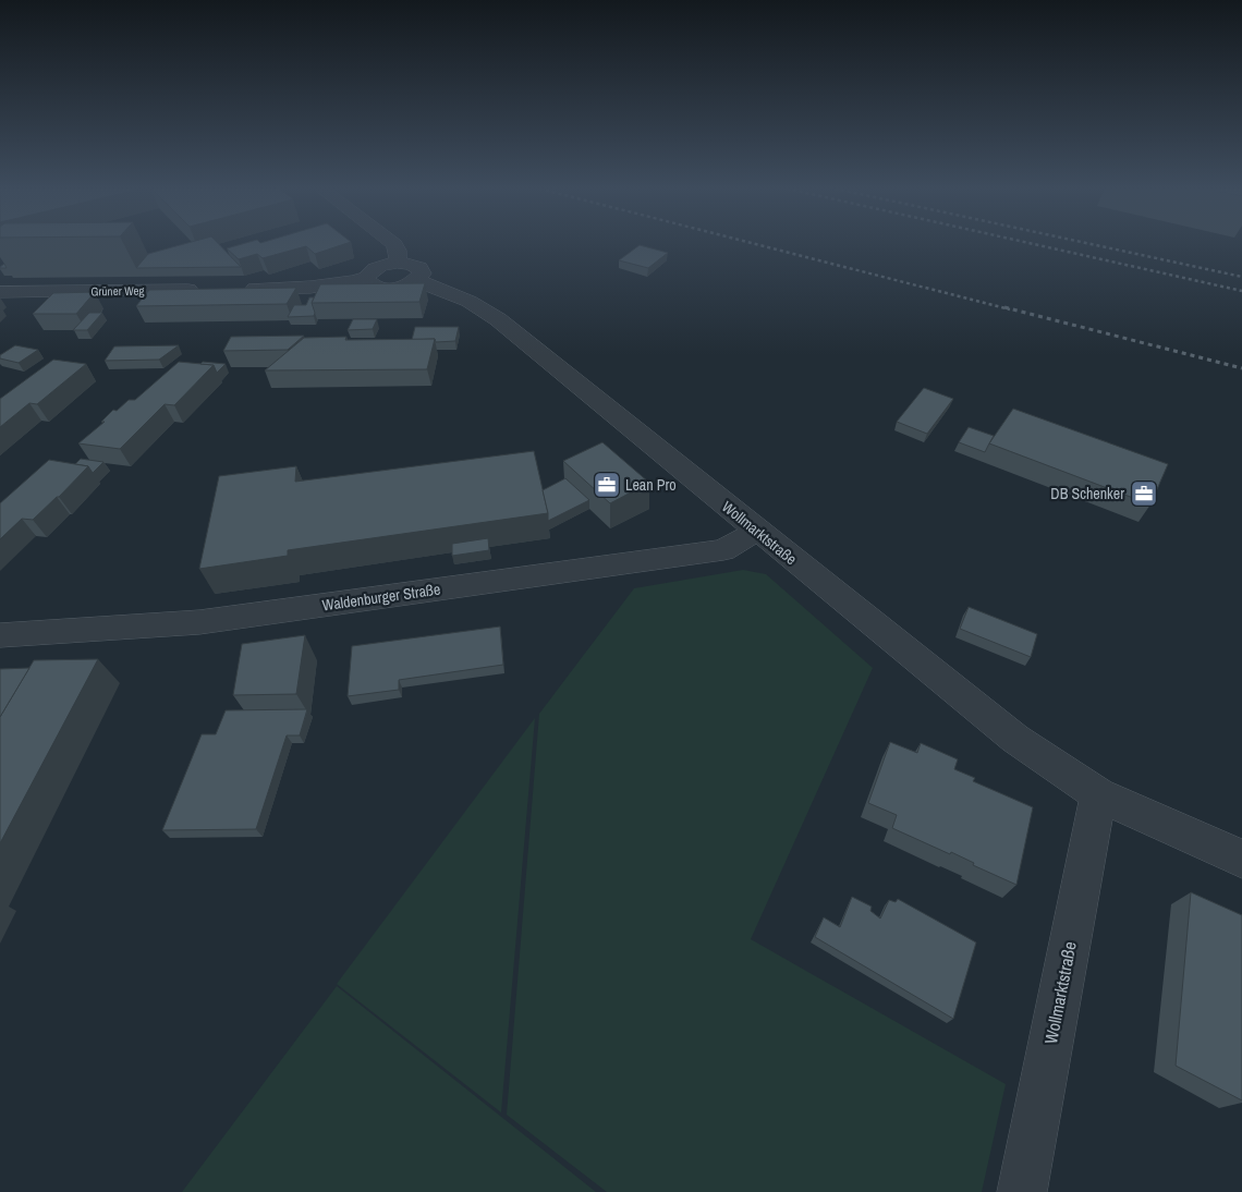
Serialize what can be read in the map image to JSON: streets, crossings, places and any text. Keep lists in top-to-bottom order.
{
  "streets": {
    "street": ["Grüner Weg", "Wollmarktstraße", "Waldenburger Straße"]
  },
  "crossings": [
    ["Wollmarktstraße", "Waldenburger Straße"]
  ],
  "places": {
    "office": ["Lean Pro", "DB Schenker"]
  }
}
